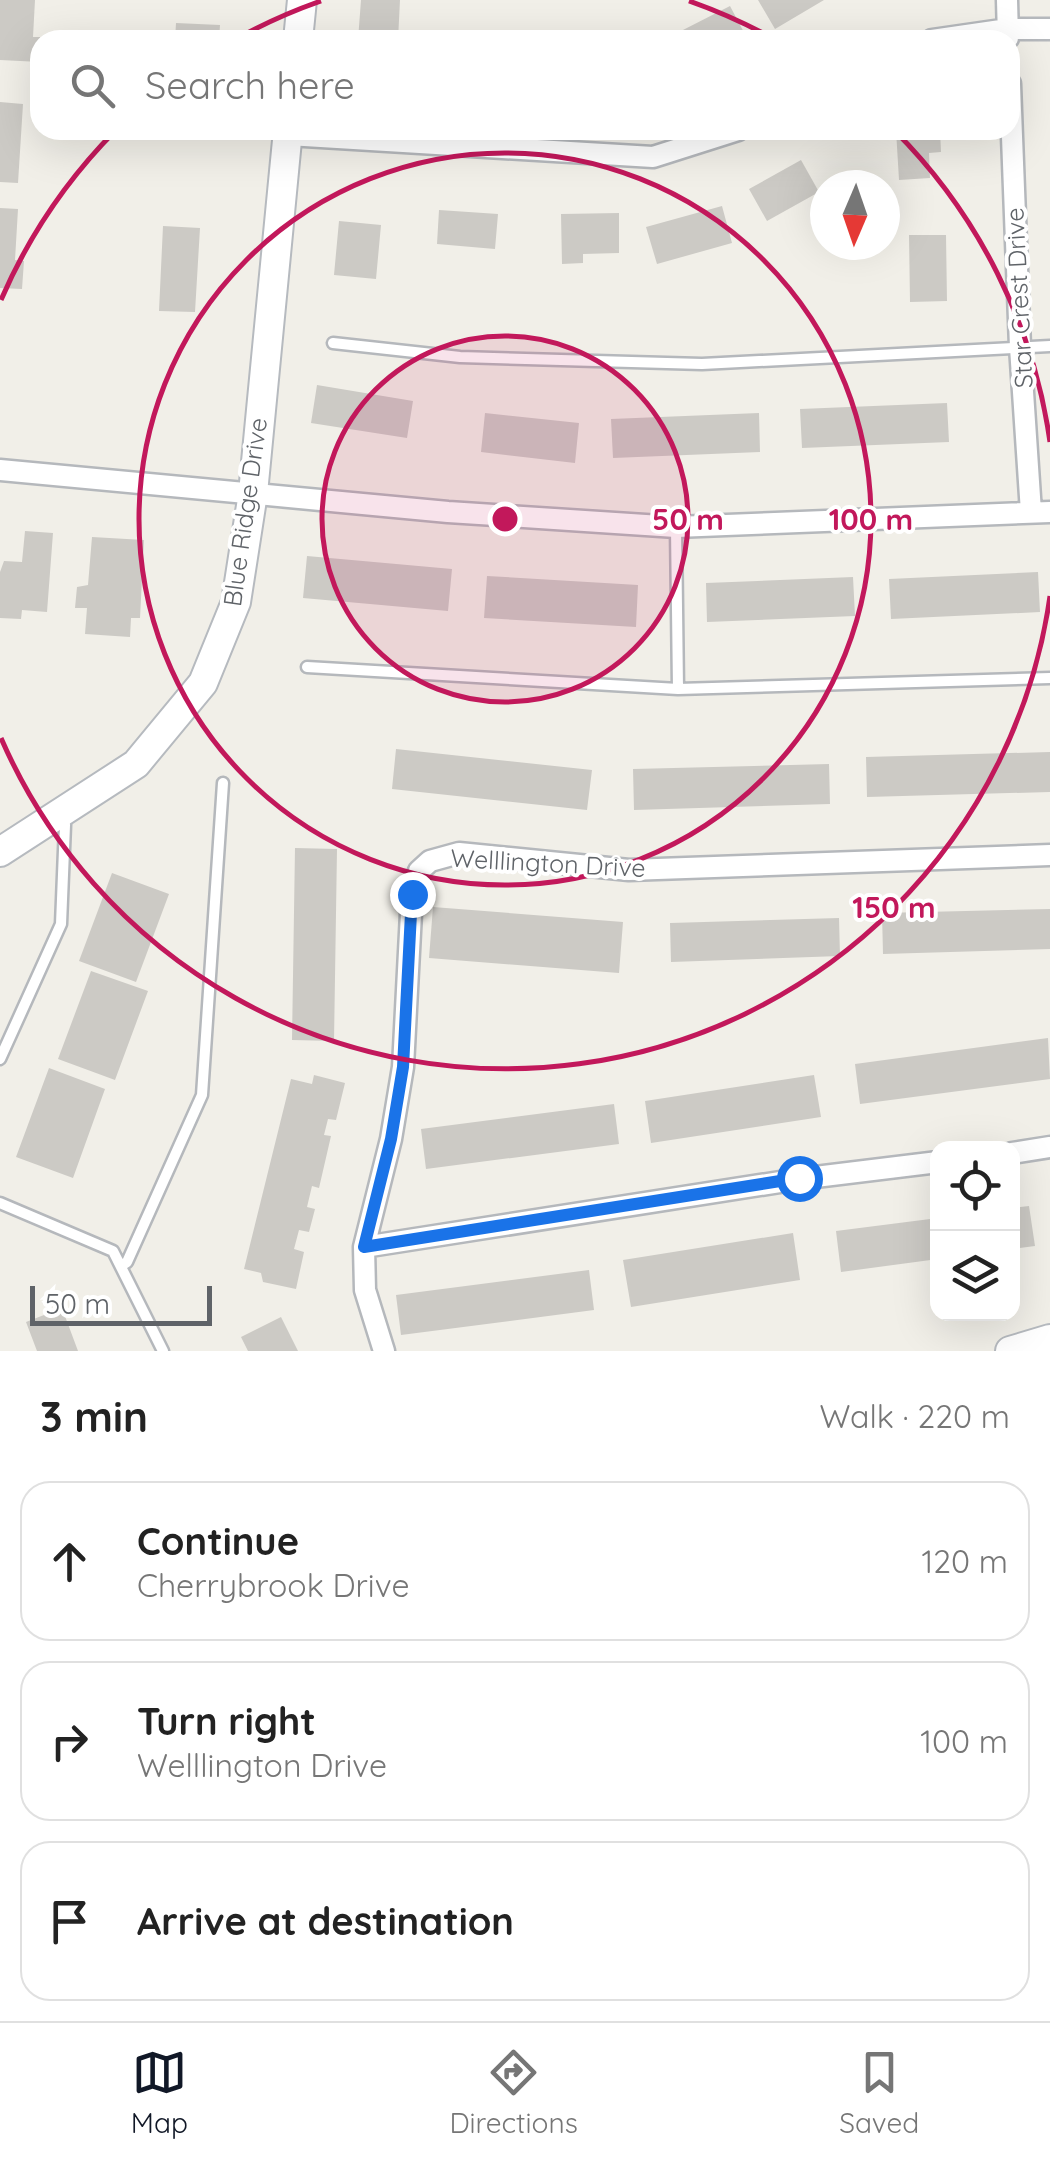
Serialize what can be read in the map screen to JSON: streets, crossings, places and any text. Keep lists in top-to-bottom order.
{
  "streets": {
    "street": ["Star Crest Drive", "Blue Ridge Drive", "Welllington Drive"]
  },
  "scale_bar": "50 m",
  "north": "bottom",
  "page": {
    "search": "Search here",
    "scale": "50 m",
    "heading": ["3 min", "Walk · 220 m"],
    "list": [
      ["Continue", "Cherrybrook Drive", "120 m"],
      ["Turn right", "Welllington Drive", "100 m"],
      "Arrive at destination"
    ],
    "nav": ["Map", "Directions", "Saved"]
  },
  "rings": ["50 m", "100 m", "150 m"]
}
